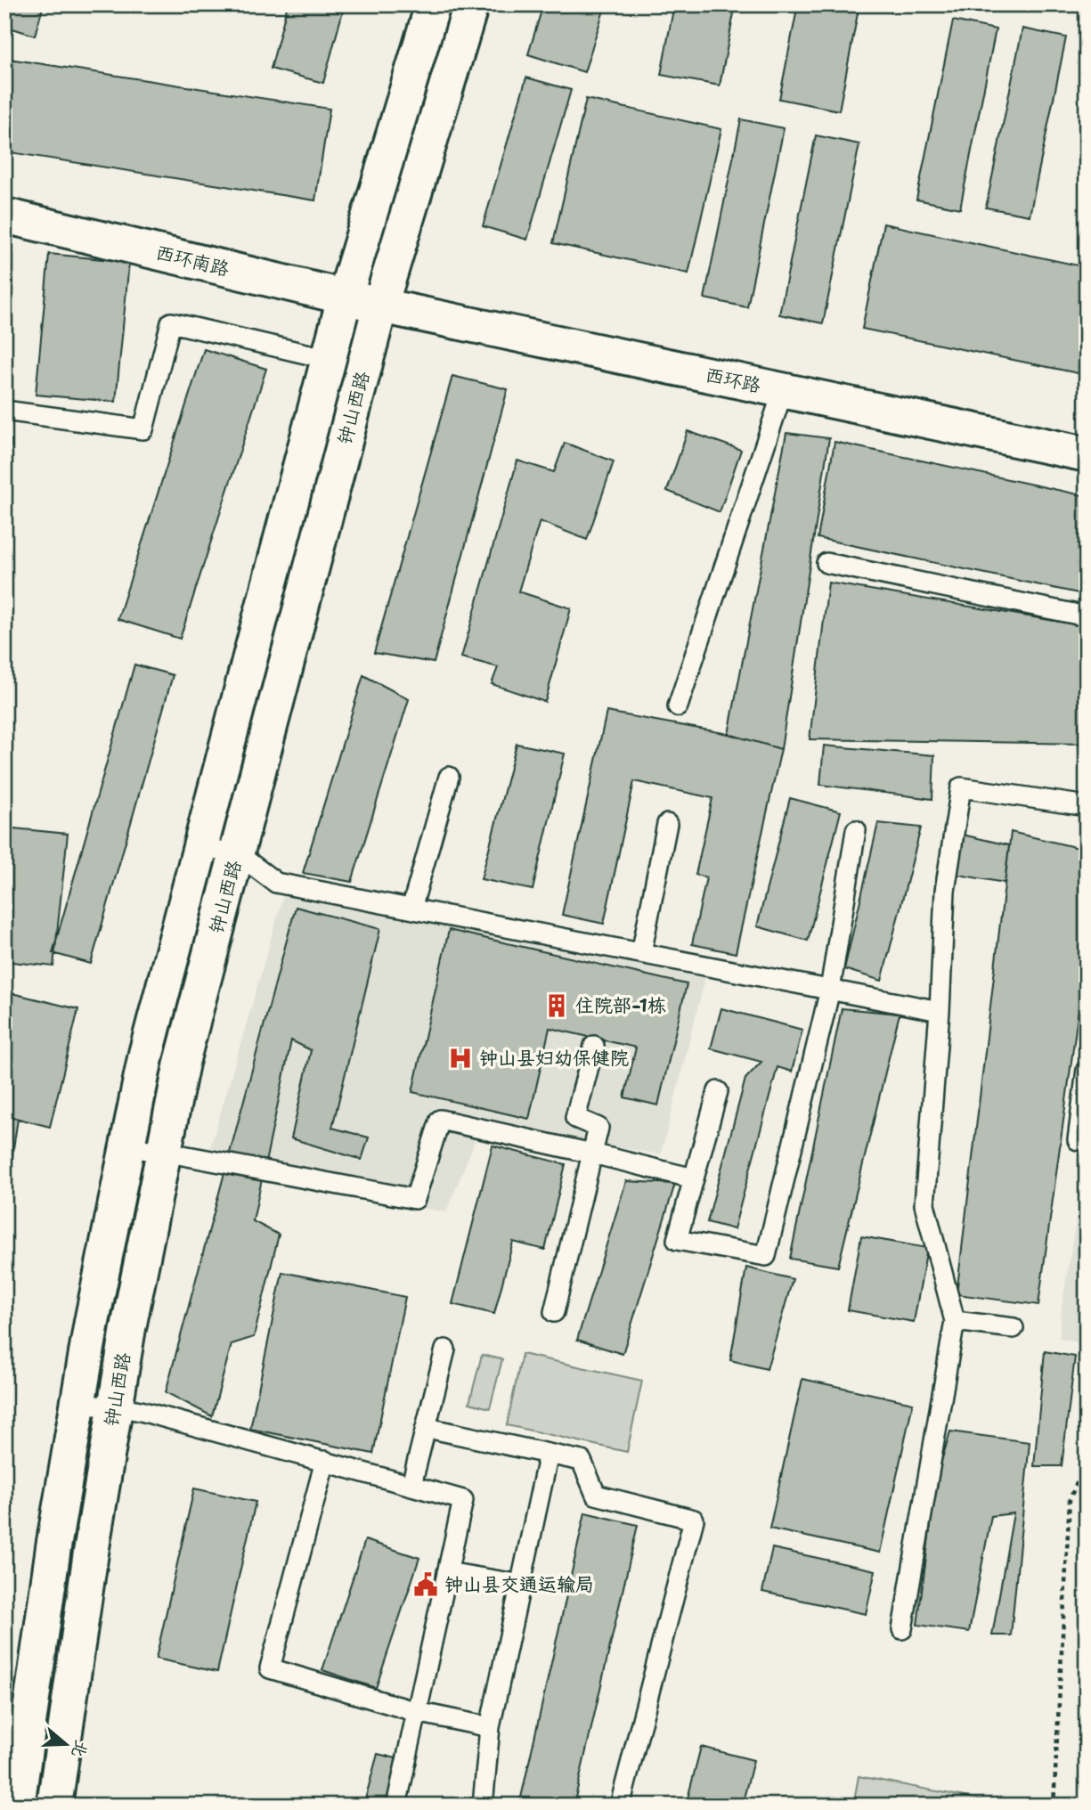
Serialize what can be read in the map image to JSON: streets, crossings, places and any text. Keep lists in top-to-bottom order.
{
  "streets": {
    "main road": ["西环南路", "西环路", "钟山西路"]
  },
  "crossings": [
    ["西环南路", "西环路"],
    ["西环南路", "钟山西路"],
    ["西环路", "钟山西路"]
  ],
  "places": {
    "building": ["住院部-1栋"],
    "hospital": ["钟山县妇幼保健院"],
    "public building": ["钟山县交通运输局"]
  },
  "north": "right"
}
